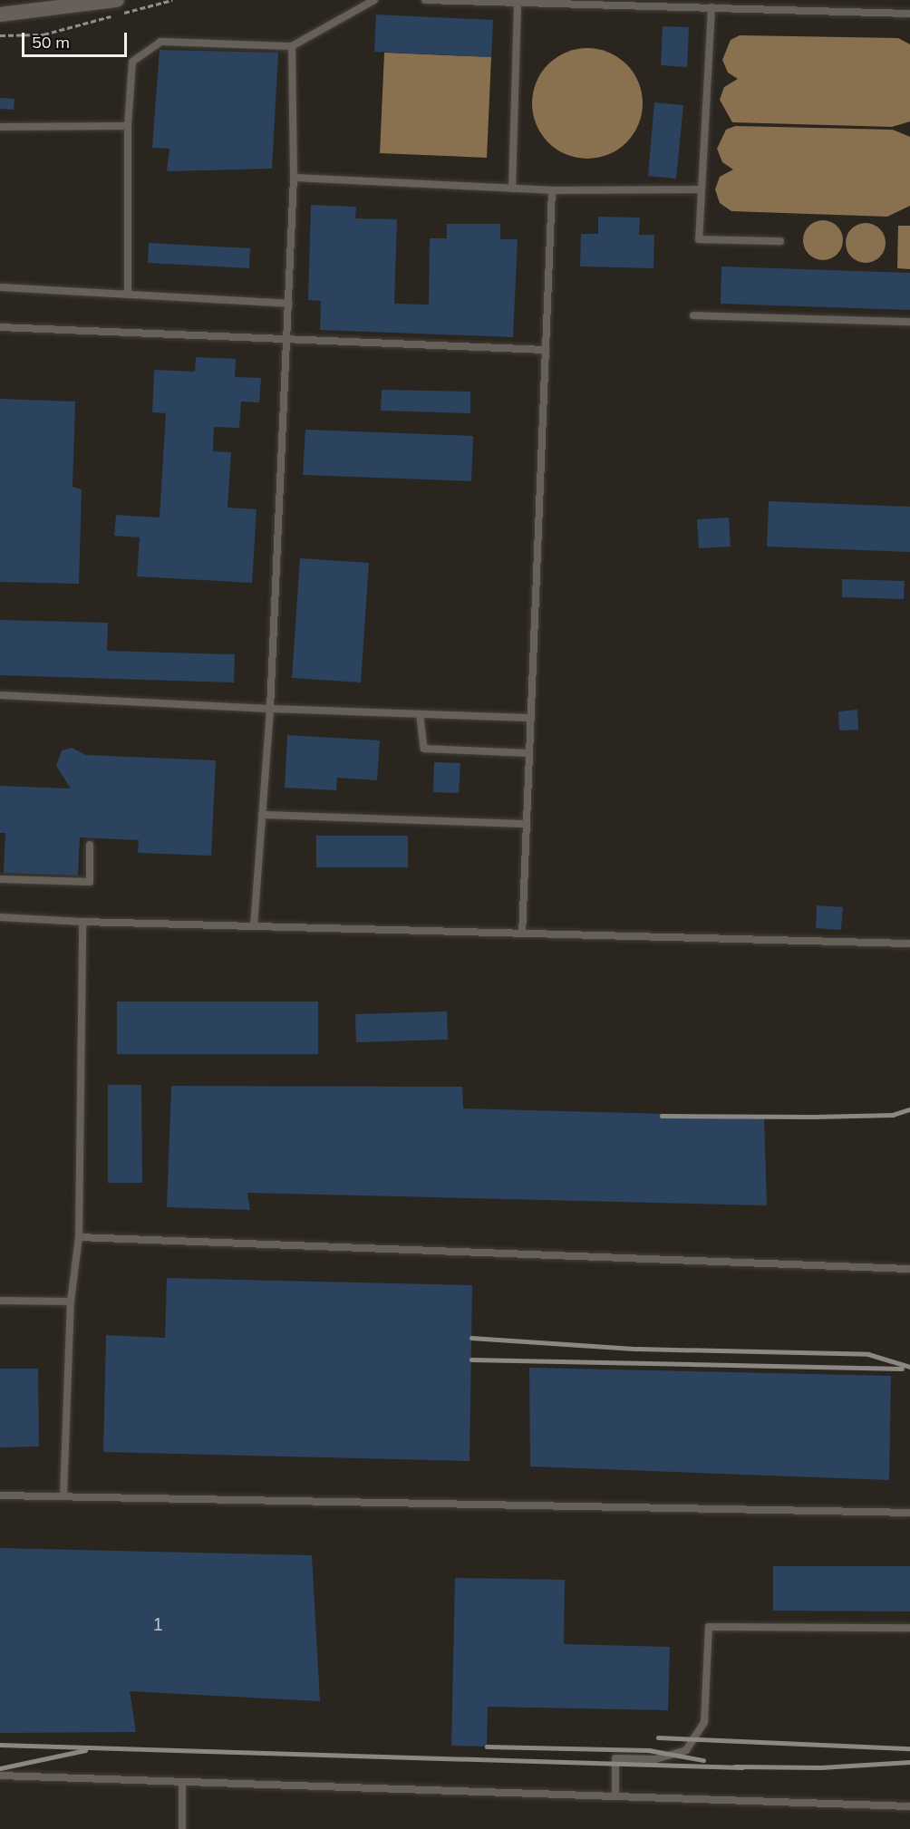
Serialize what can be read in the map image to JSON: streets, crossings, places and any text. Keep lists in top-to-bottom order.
{
  "house_numbers": ["1"],
  "scale_bar": "50 m"
}
